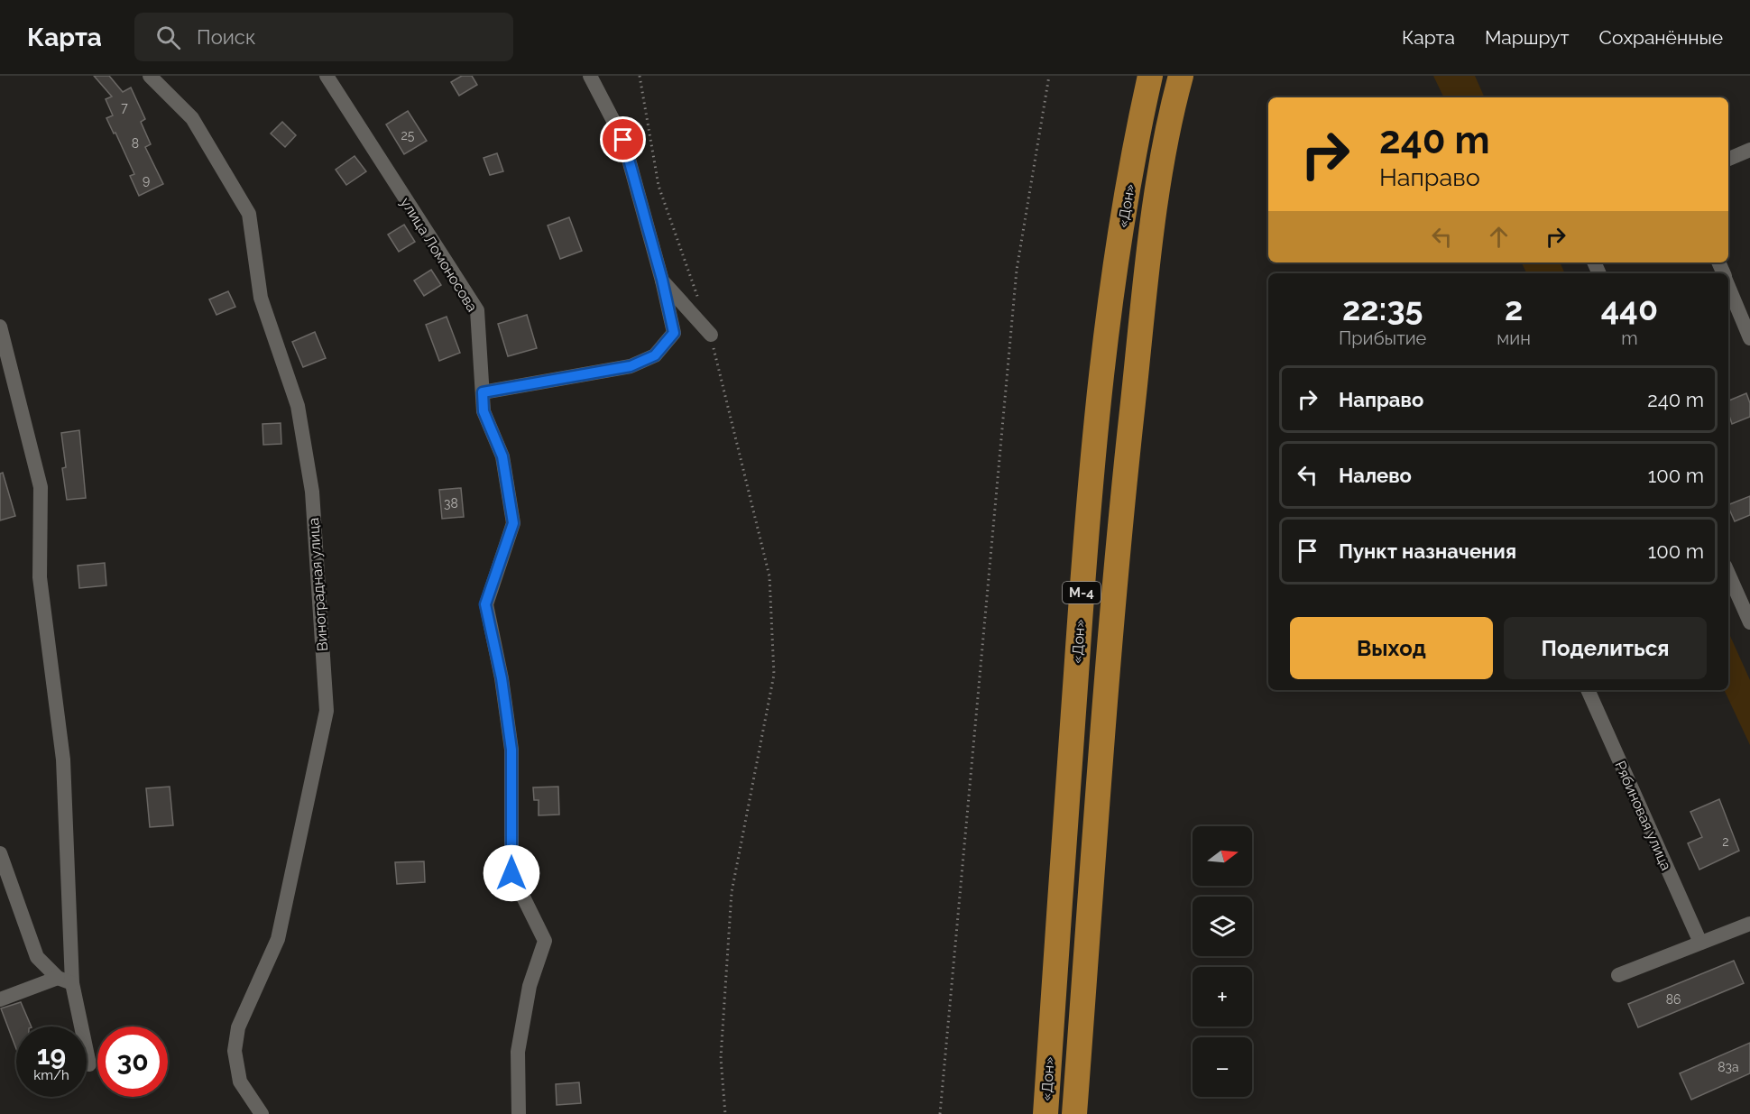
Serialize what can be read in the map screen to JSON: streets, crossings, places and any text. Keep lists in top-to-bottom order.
{
  "streets": {
    "highway": ["«Дон»", "М-4"],
    "street": ["улица Ломоносова", "Виноградная улица", "Рябиновая улица"]
  },
  "house_numbers": [
    "7",
    "25",
    "8",
    "9",
    "38",
    "2",
    "86",
    "83а"
  ],
  "north": "right",
  "page": {
    "header": "Карта",
    "search": "Поиск",
    "nav": ["Карта", "Маршрут", "Сохранённые"],
    "turn": ["240 m", "Направо"],
    "eta": [
      "22:35",
      "Прибытие",
      "2",
      "мин",
      "440",
      "m"
    ],
    "list": [
      {
        "name": "Направо",
        "value": "240 m"
      },
      {
        "name": "Налево",
        "value": "100 m"
      },
      {
        "name": "Пункт назначения",
        "value": "100 m"
      }
    ],
    "buttons": ["Выход", "Поделиться"],
    "map_buttons": ["+", "−"],
    "speed": "19 km/h",
    "limit": "30"
  }
}
